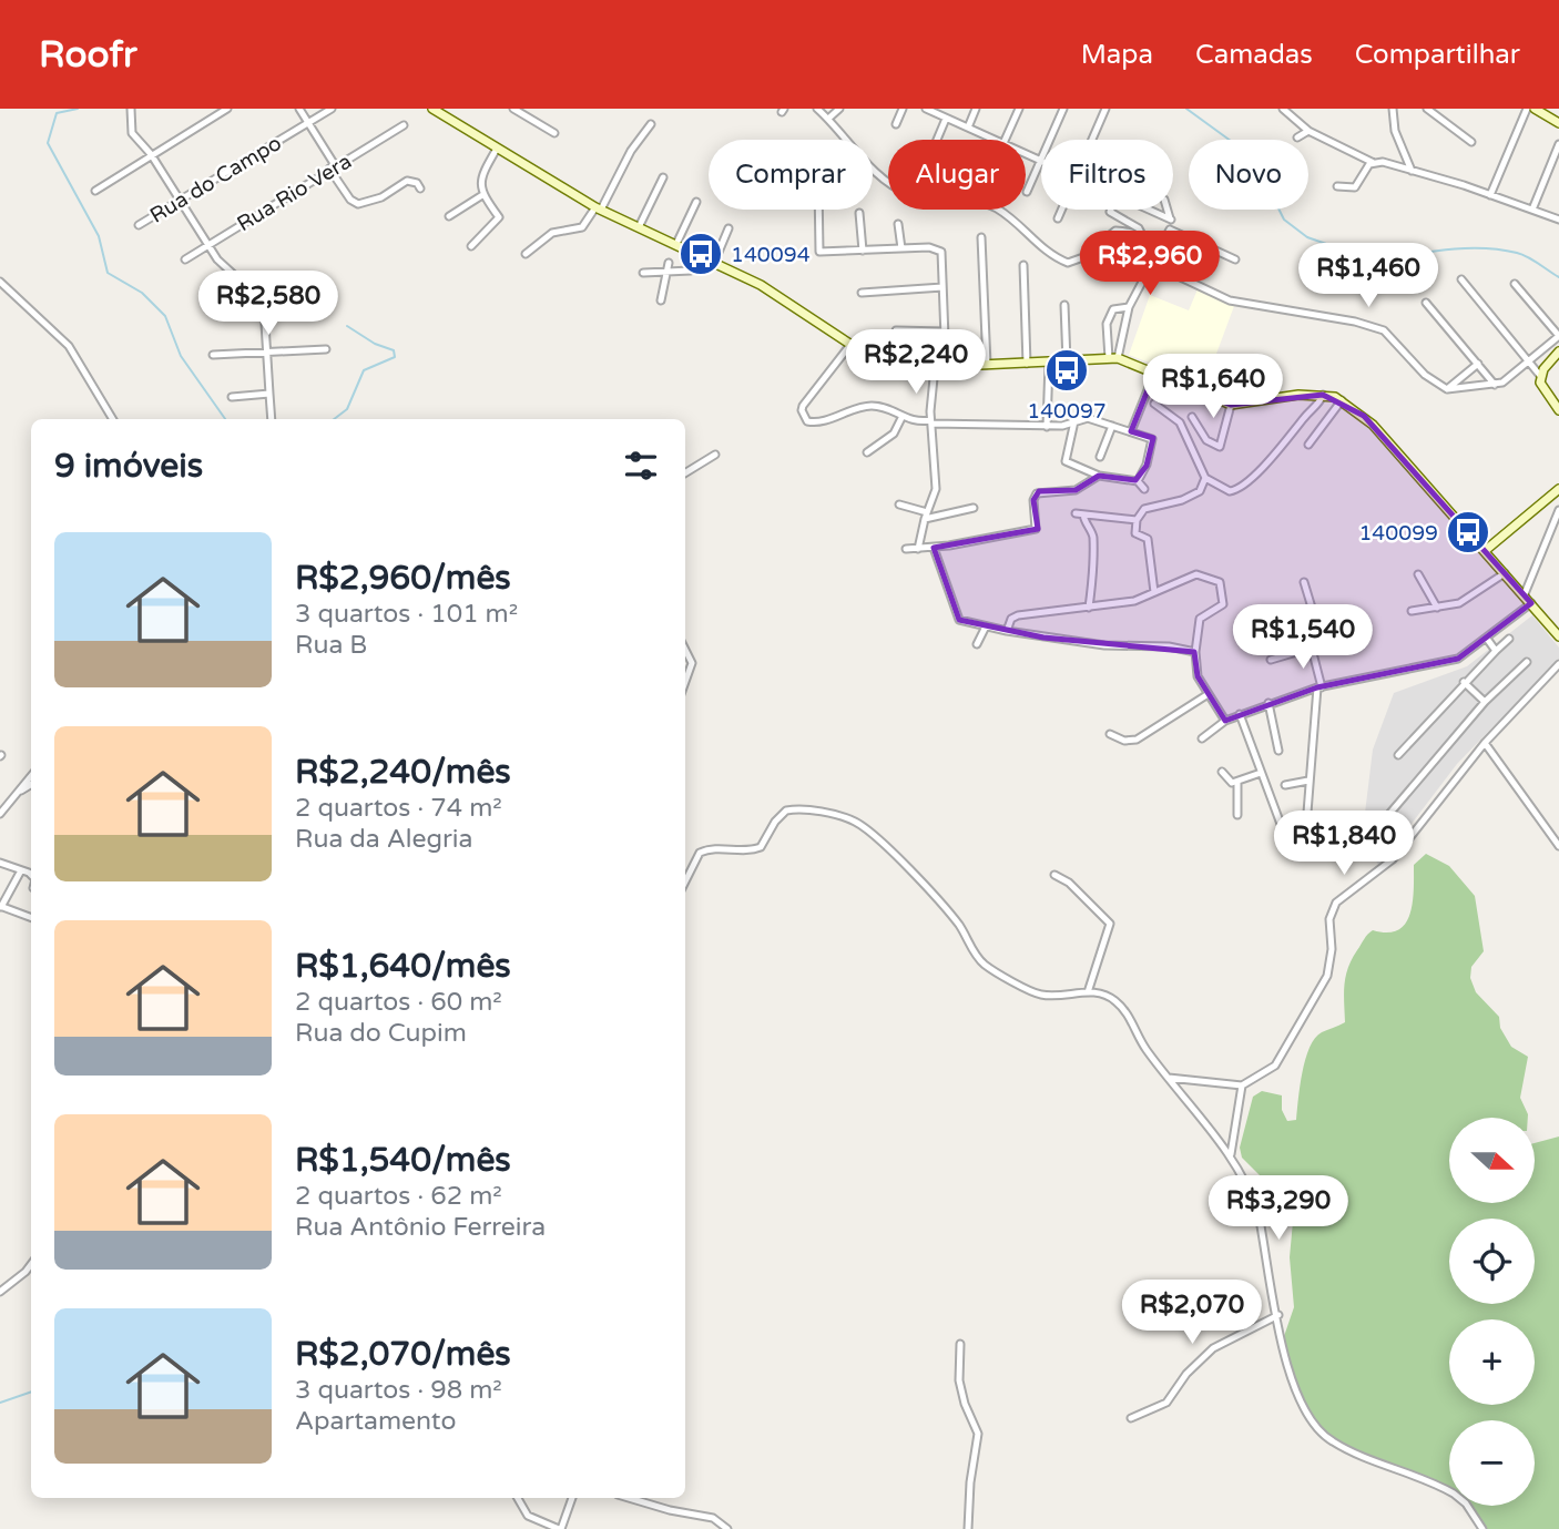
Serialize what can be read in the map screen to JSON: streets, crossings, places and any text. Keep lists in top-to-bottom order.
{
  "streets": {
    "street": ["Rua do Campo", "Rua Rio Vera"]
  },
  "places": {
    "bus stop": ["140094", "140097", "140099"]
  },
  "north": "right",
  "page": {
    "header": "Roofr",
    "nav": ["Mapa", "Camadas", "Compartilhar"],
    "chip": [
      "Comprar",
      "Alugar",
      "Filtros",
      "Novo"
    ],
    "price": [
      "R$2,960",
      "R$1,460",
      "R$2,580",
      "R$2,240",
      "R$1,640",
      "R$1,540",
      "R$1,840",
      "R$3,290",
      "R$2,070"
    ],
    "heading": "9 imóveis",
    "list": [
      {
        "name": "R$2,960/mês",
        "note": "3 quartos · 101 m² · Rua B"
      },
      {
        "name": "R$2,240/mês",
        "note": "2 quartos · 74 m² · Rua da Alegria"
      },
      {
        "name": "R$1,640/mês",
        "note": "2 quartos · 60 m² · Rua do Cupim"
      },
      {
        "name": "R$1,540/mês",
        "note": "2 quartos · 62 m² · Rua Antônio Ferreira"
      },
      {
        "name": "R$2,070/mês",
        "note": "3 quartos · 98 m² · Apartamento"
      }
    ],
    "map_buttons": ["+", "−"]
  }
}
